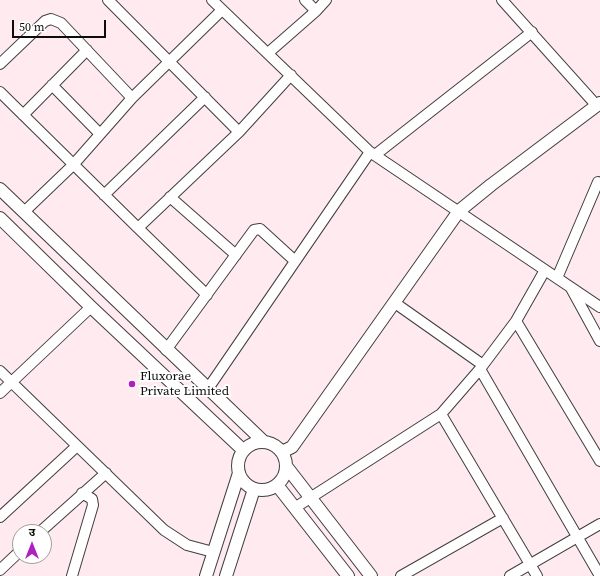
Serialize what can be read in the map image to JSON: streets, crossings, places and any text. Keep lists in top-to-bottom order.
{
  "places": ["Fluxorae Private Limited"],
  "scale_bar": "50 m",
  "north": "top"
}
